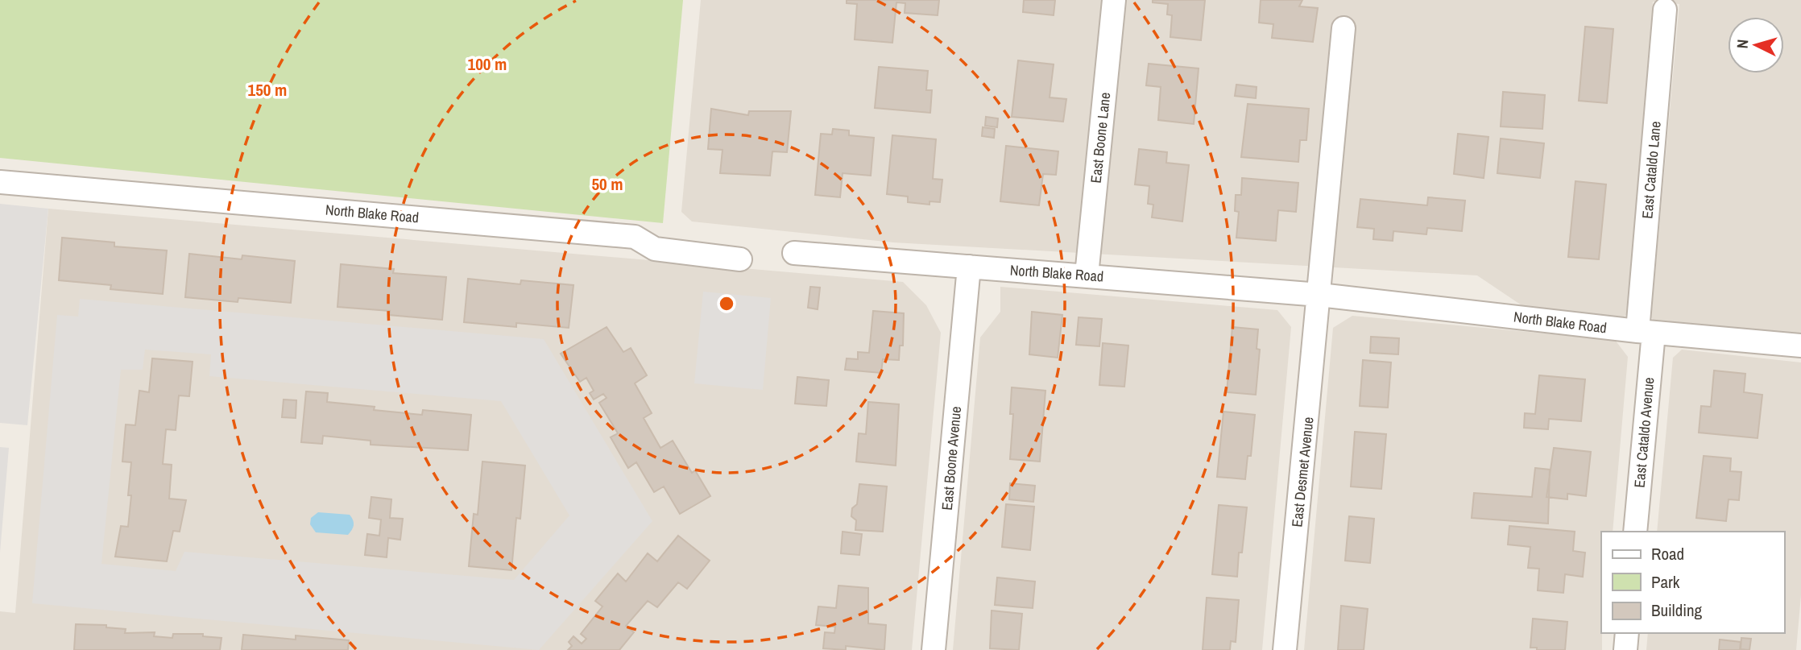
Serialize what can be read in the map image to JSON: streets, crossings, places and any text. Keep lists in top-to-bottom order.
{
  "streets": {
    "street": [
      "East Boone Lane",
      "East Cataldo Lane",
      "North Blake Road",
      "East Cataldo Avenue",
      "East Boone Avenue",
      "East Desmet Avenue"
    ]
  },
  "crossings": [
    ["East Boone Lane", "North Blake Road"],
    ["East Cataldo Lane", "North Blake Road"],
    ["East Cataldo Lane", "East Cataldo Avenue"],
    ["North Blake Road", "East Cataldo Avenue"],
    ["North Blake Road", "East Boone Avenue"],
    ["North Blake Road", "East Desmet Avenue"]
  ],
  "legend": ["Road", "Park", "Building"],
  "north": "left",
  "rings": ["100 m", "150 m", "50 m"]
}
